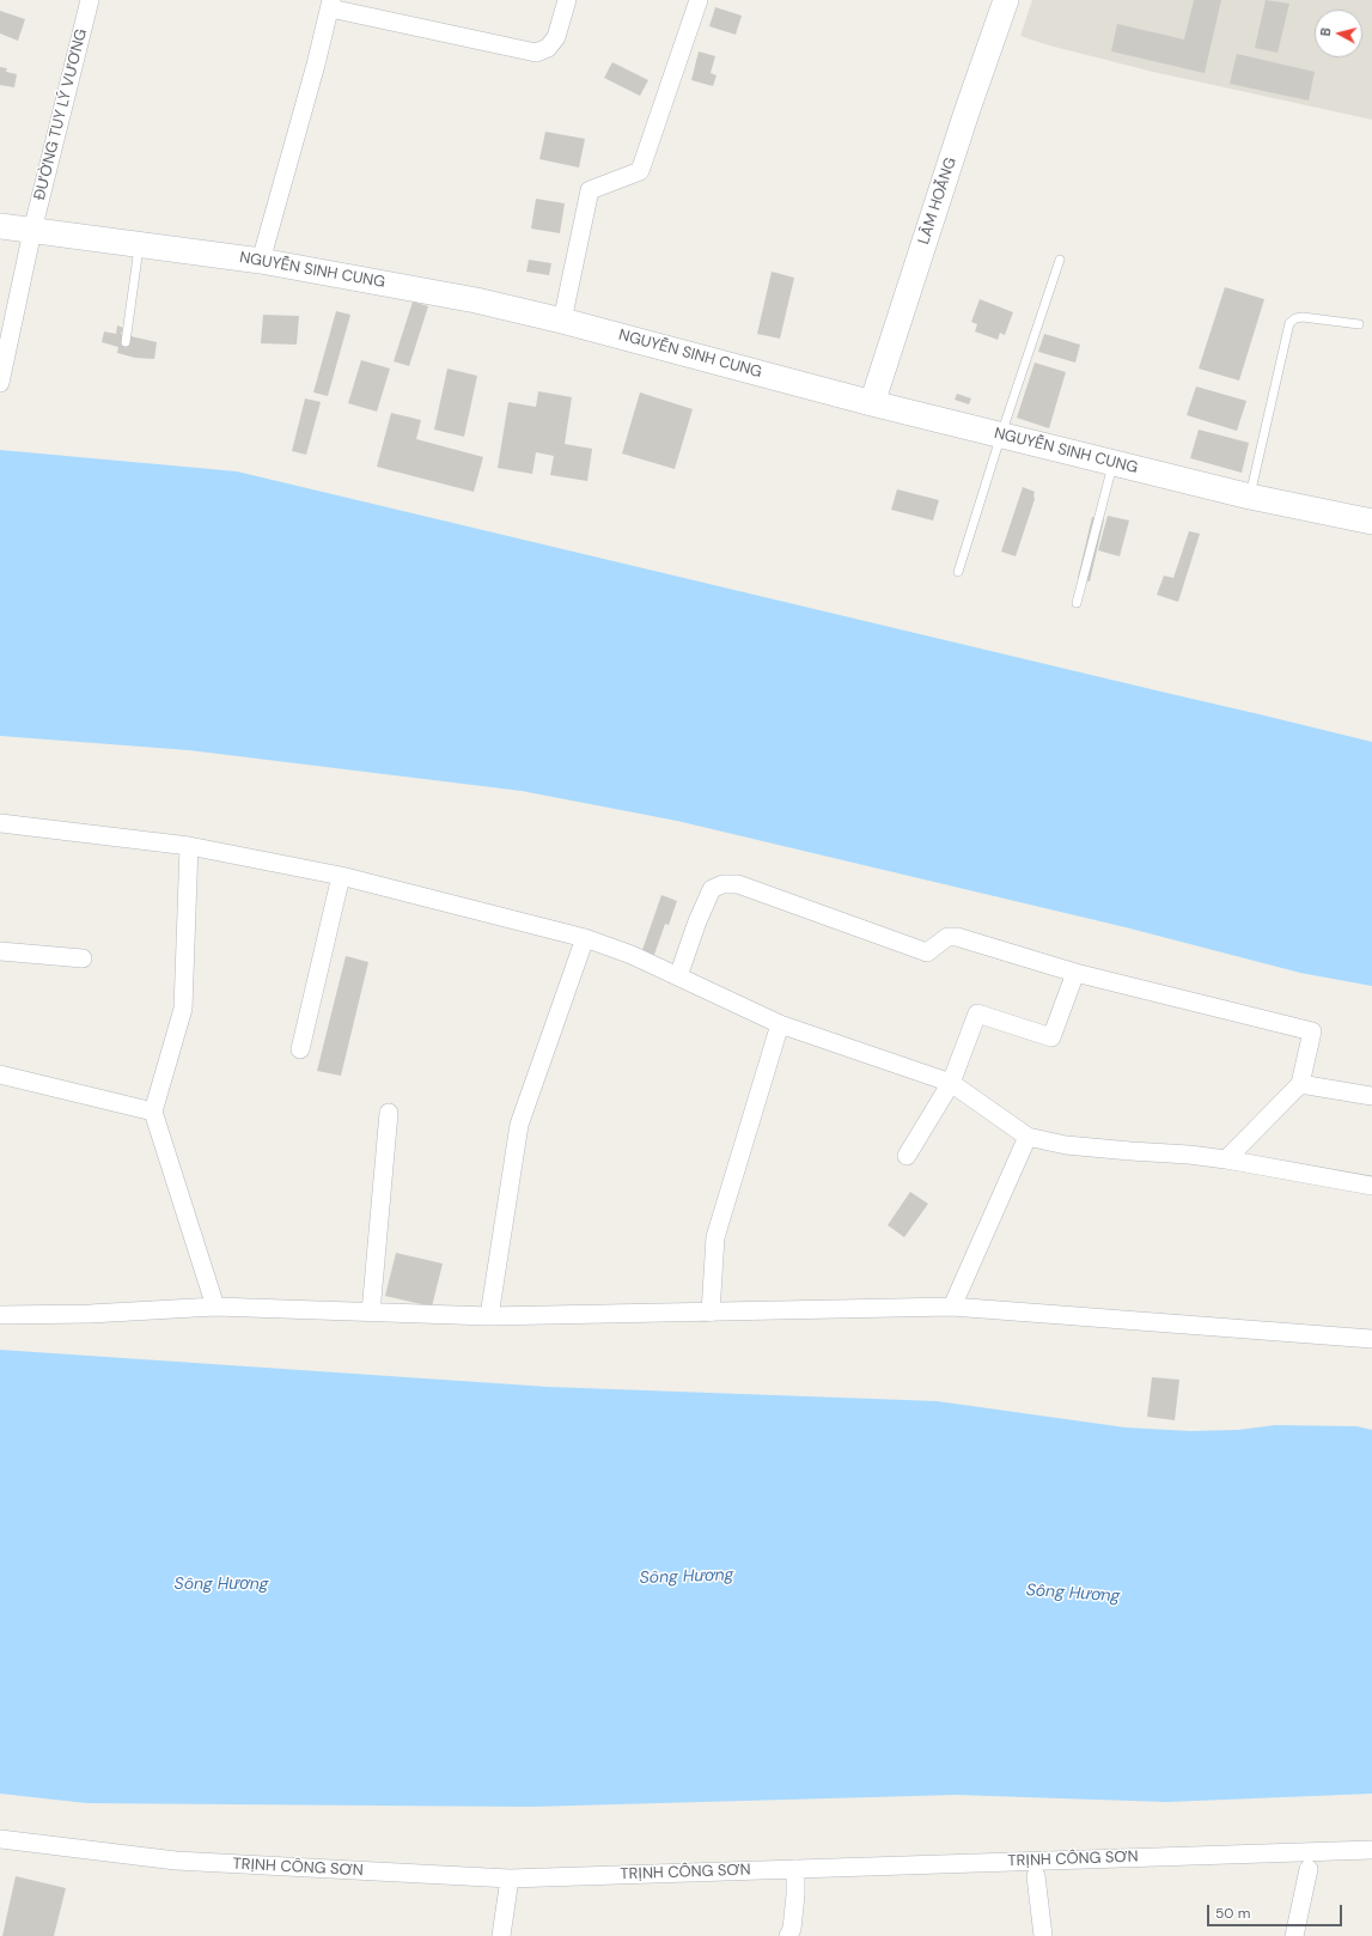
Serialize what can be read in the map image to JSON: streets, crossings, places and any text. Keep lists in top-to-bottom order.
{
  "streets": {
    "main road": ["LÂM HOẰNG", "NGUYỄN SINH CUNG"],
    "street": ["ĐƯỜNG TUY LÝ VƯƠNG", "TRỊNH CÔNG SƠN"]
  },
  "crossings": [
    ["ĐƯỜNG TUY LÝ VƯƠNG", "NGUYỄN SINH CUNG"],
    ["LÂM HOẰNG", "NGUYỄN SINH CUNG"]
  ],
  "water": ["Sông Hương"],
  "scale_bar": "50 m",
  "north": "left"
}
